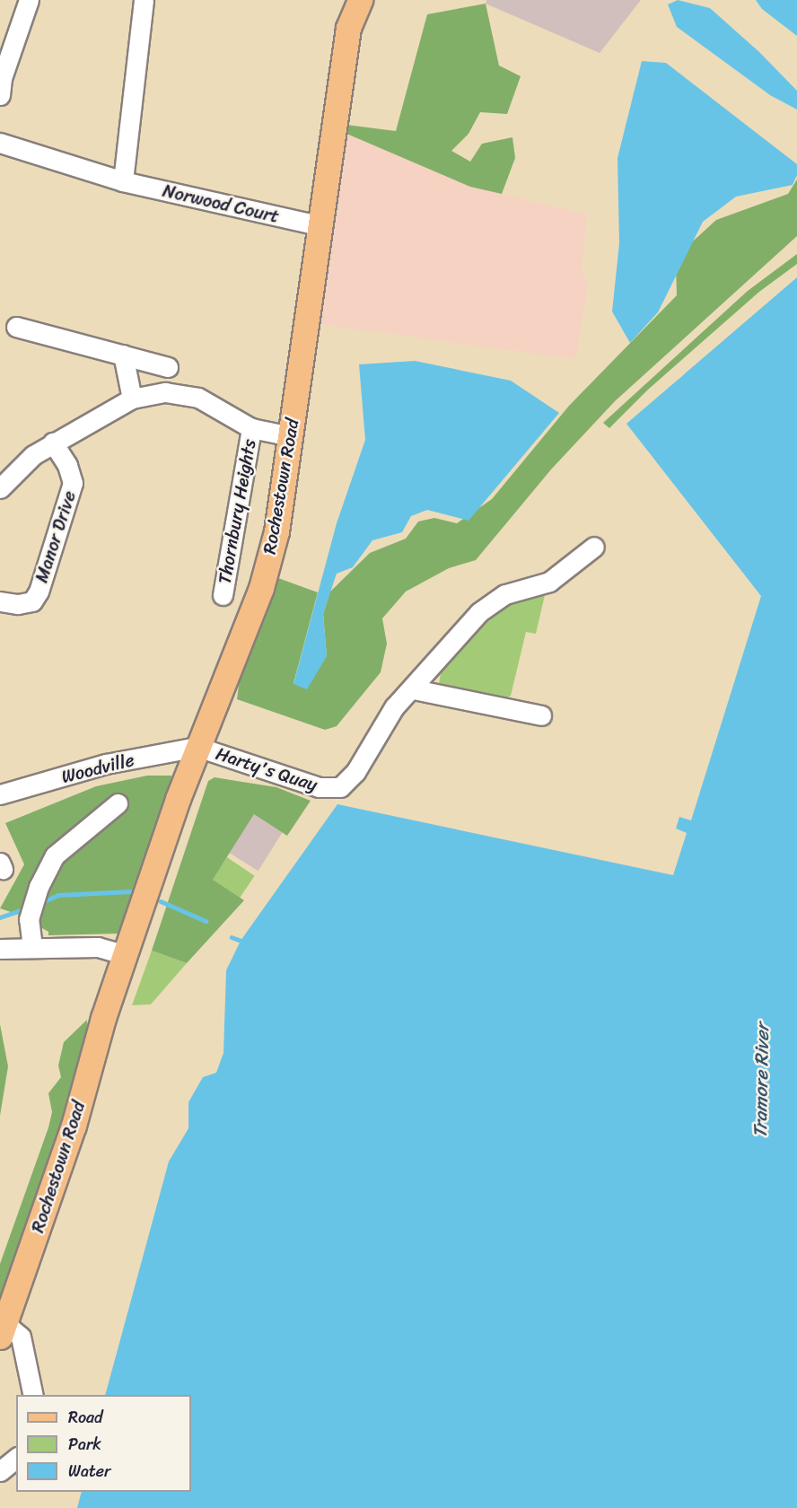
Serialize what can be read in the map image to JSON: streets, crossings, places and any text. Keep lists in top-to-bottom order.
{
  "streets": {
    "main road": ["Rochestown Road"],
    "street": [
      "Norwood Court",
      "Thornbury Heights",
      "Manor Drive",
      "Woodville",
      "Harty's Quay"
    ]
  },
  "crossings": [
    ["Norwood Court", "Rochestown Road"],
    ["Rochestown Road", "Thornbury Heights"],
    ["Rochestown Road", "Woodville"],
    ["Rochestown Road", "Harty's Quay"],
    ["Thornbury Heights", "Manor Drive"],
    ["Woodville", "Harty's Quay"]
  ],
  "water": ["Tramore River"],
  "legend": ["Road", "Park", "Water"]
}
